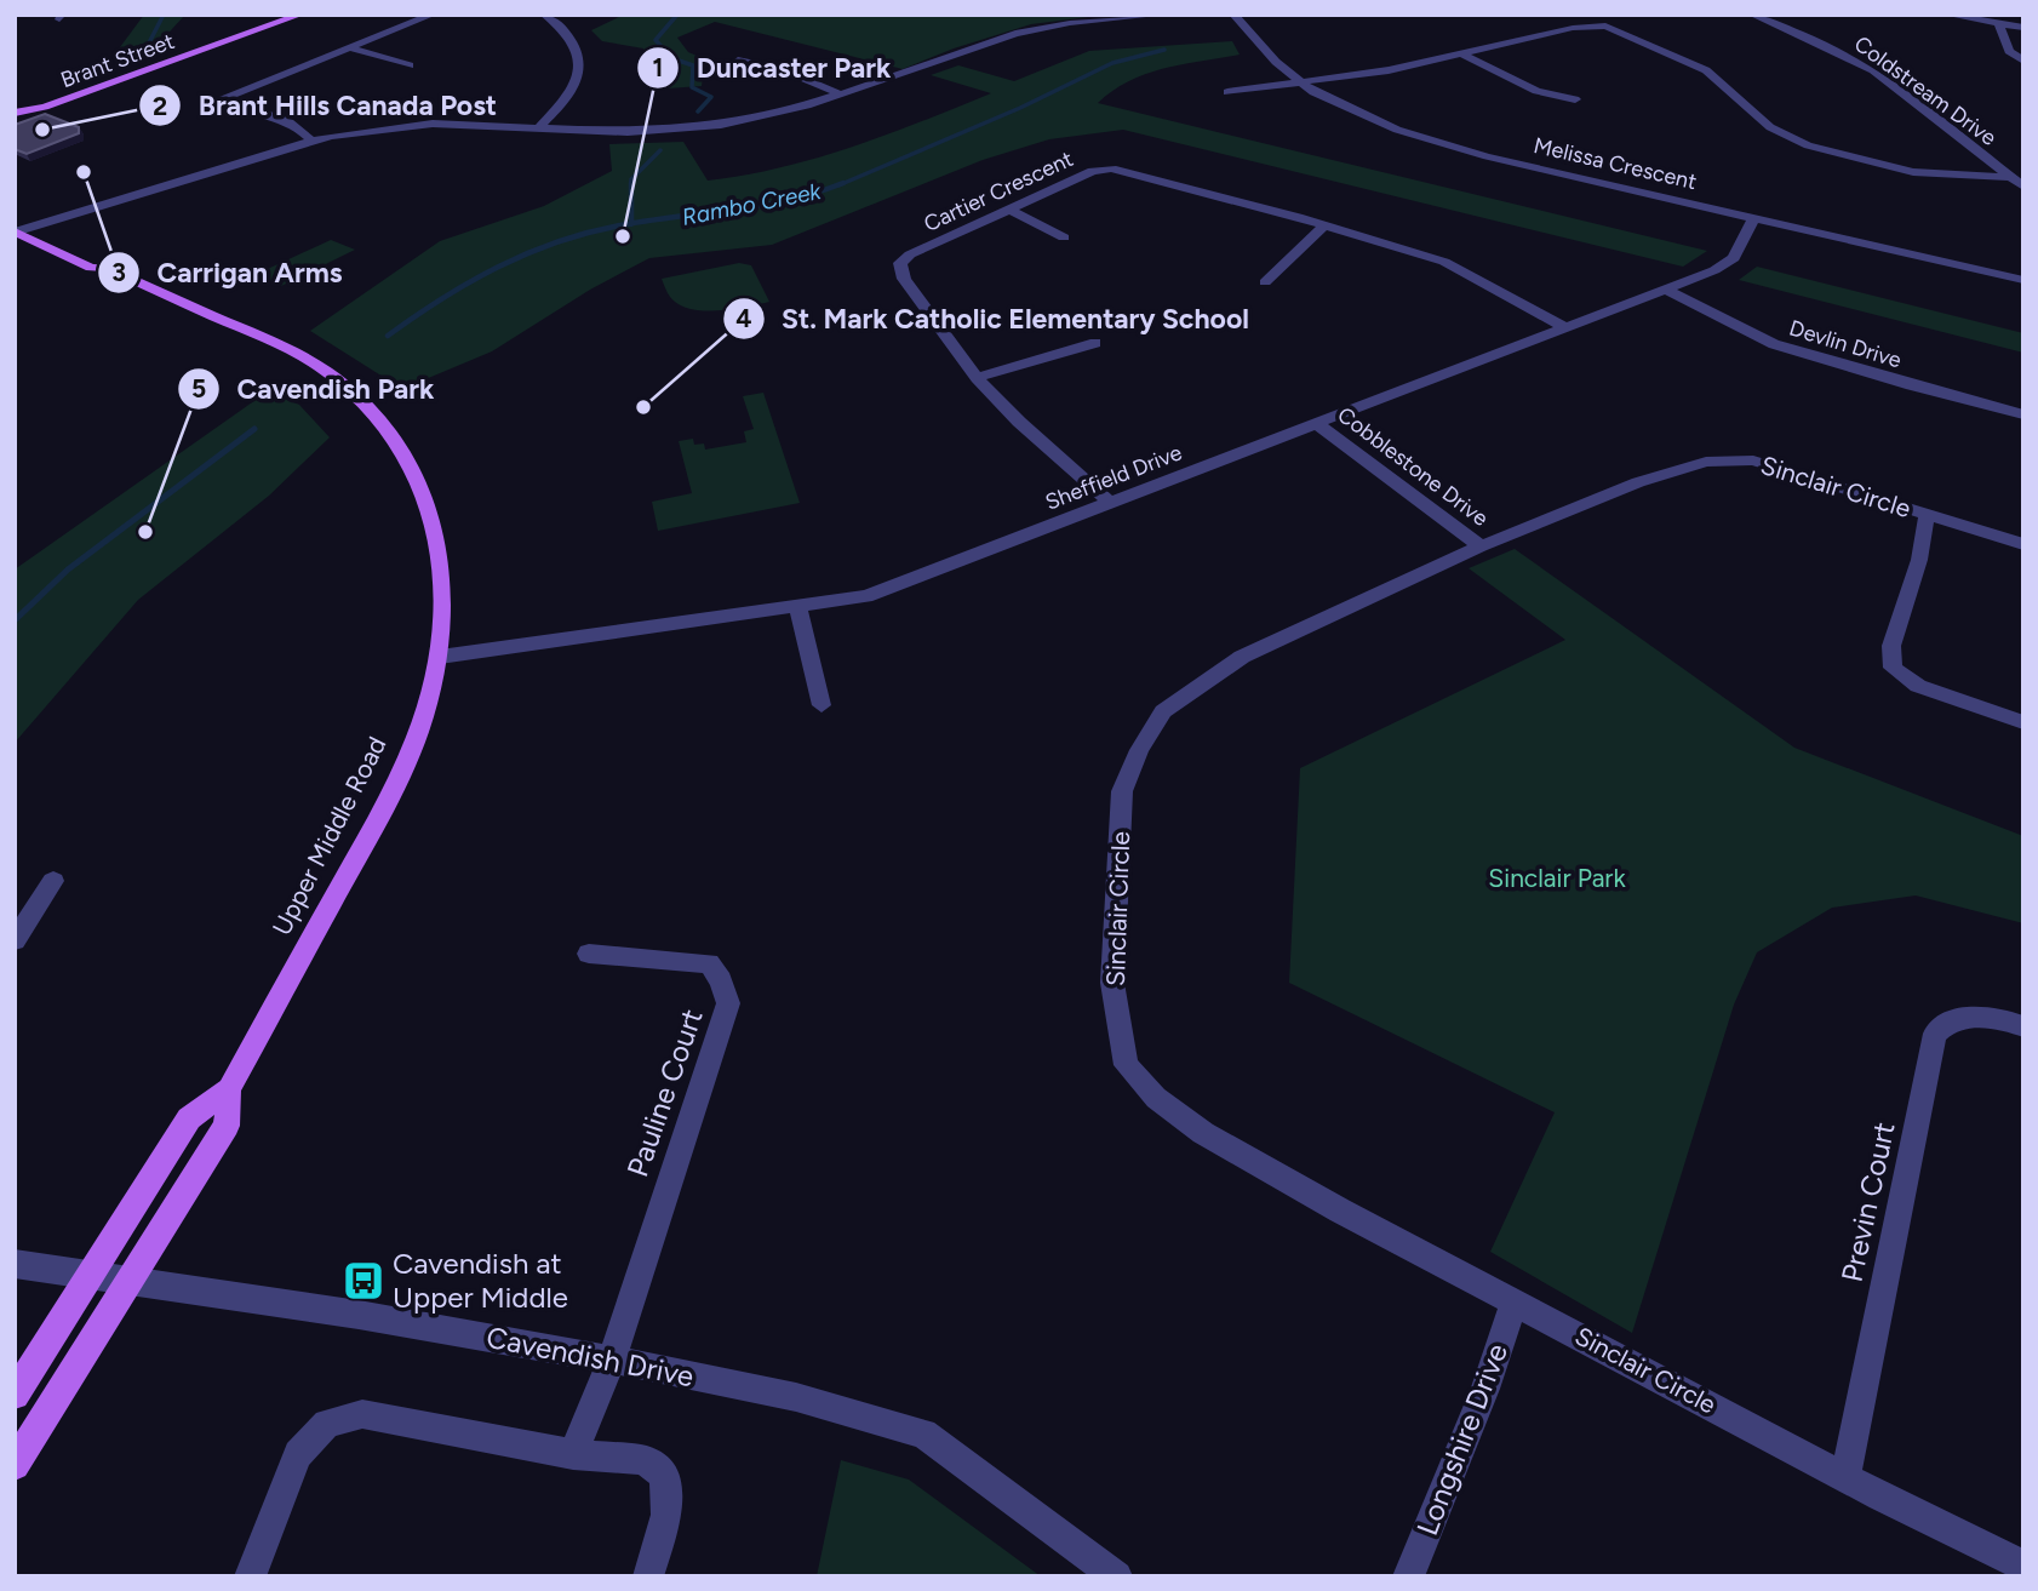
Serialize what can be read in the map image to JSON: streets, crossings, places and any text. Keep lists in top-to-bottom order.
{
  "streets": {
    "main road": ["Brant Street", "Upper Middle Road"],
    "street": [
      "Coldstream Drive",
      "Melissa Crescent",
      "Cartier Crescent",
      "Devlin Drive",
      "Cobblestone Drive",
      "Sheffield Drive",
      "Sinclair Circle",
      "Pauline Court",
      "Previn Court",
      "Cavendish Drive",
      "Longshire Drive"
    ]
  },
  "crossings": [
    ["Melissa Crescent", "Sheffield Drive"],
    ["Cartier Crescent", "Sheffield Drive"],
    ["Devlin Drive", "Sheffield Drive"],
    ["Cobblestone Drive", "Sheffield Drive"],
    ["Cobblestone Drive", "Sinclair Circle"],
    ["Sheffield Drive", "Upper Middle Road"],
    ["Sinclair Circle", "Previn Court"],
    ["Sinclair Circle", "Longshire Drive"],
    ["Upper Middle Road", "Cavendish Drive"],
    ["Pauline Court", "Cavendish Drive"]
  ],
  "water": ["Rambo Creek"],
  "parks": ["Sinclair Park"],
  "places": {
    "other": [
      "Brant Hills Canada Post",
      "Carrigan Arms",
      "Duncaster Park",
      "St. Mark Catholic Elementary School",
      "Cavendish Park"
    ],
    "bus stop": ["Cavendish at Upper Middle"]
  }
}
